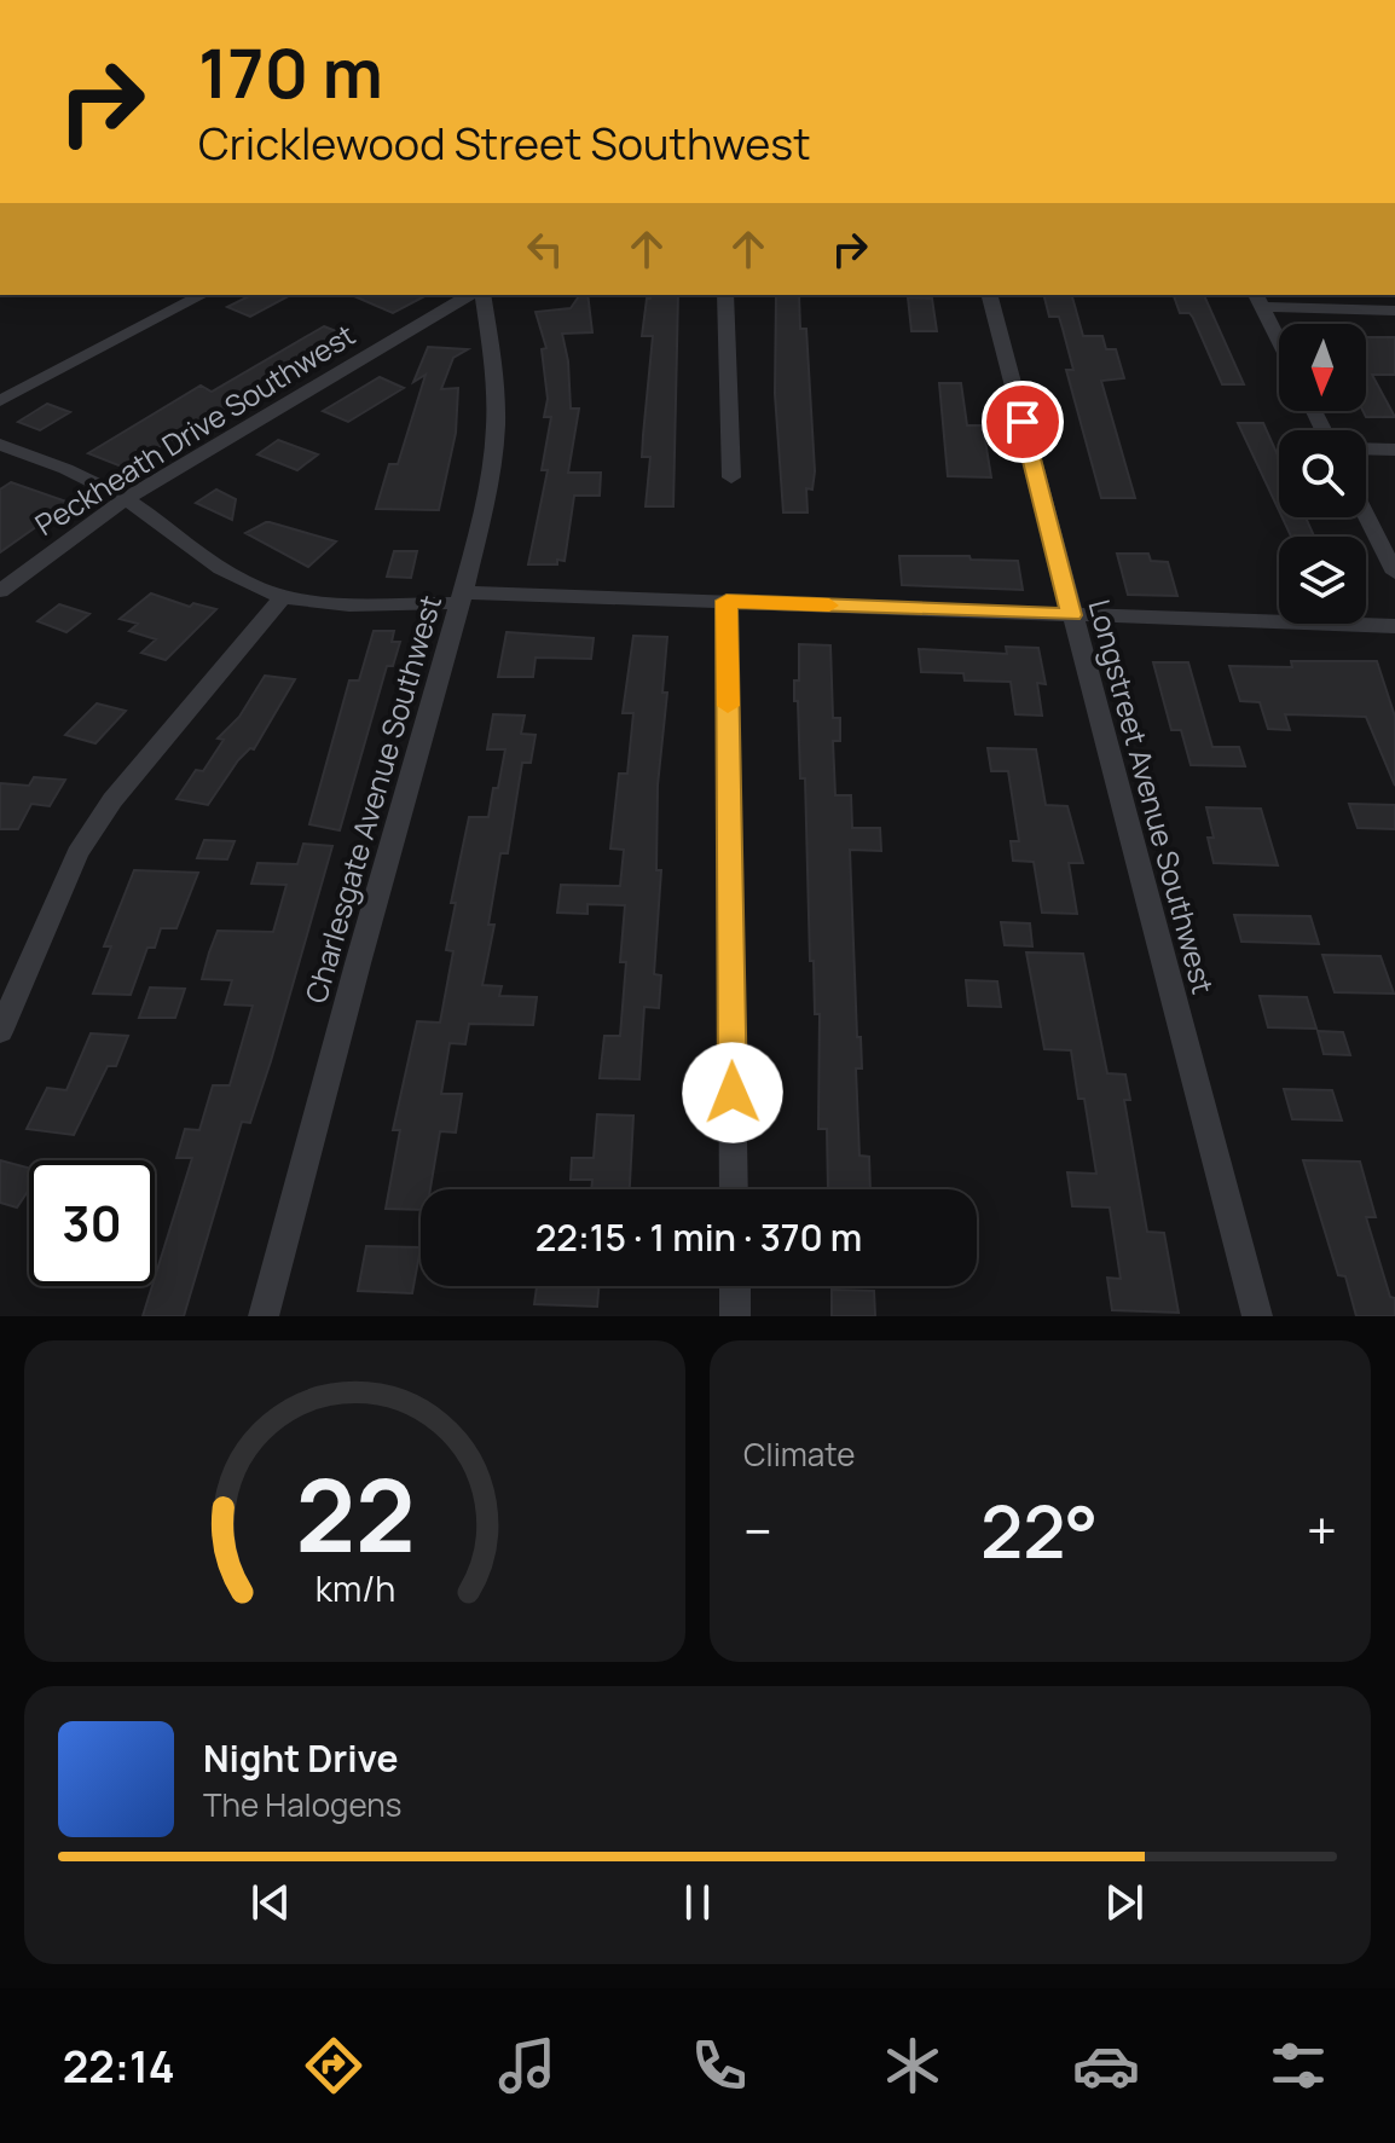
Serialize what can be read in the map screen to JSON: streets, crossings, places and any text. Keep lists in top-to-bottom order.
{
  "streets": {
    "street": ["Peckheath Drive Southwest", "Longstreet Avenue Southwest", "Charlesgate Avenue Southwest"]
  },
  "north": "bottom",
  "page": {
    "turn": ["170 m", "Cricklewood Street Southwest"],
    "limit": "30",
    "trip": "22:15 · 1 min · 370 m",
    "tile": "Climate",
    "heat": ["−", "22°", "+"],
    "song": ["Night Drive", "The Halogens"],
    "tabs": "22:14",
    "gauge": ["22", "km/h"]
  }
}
